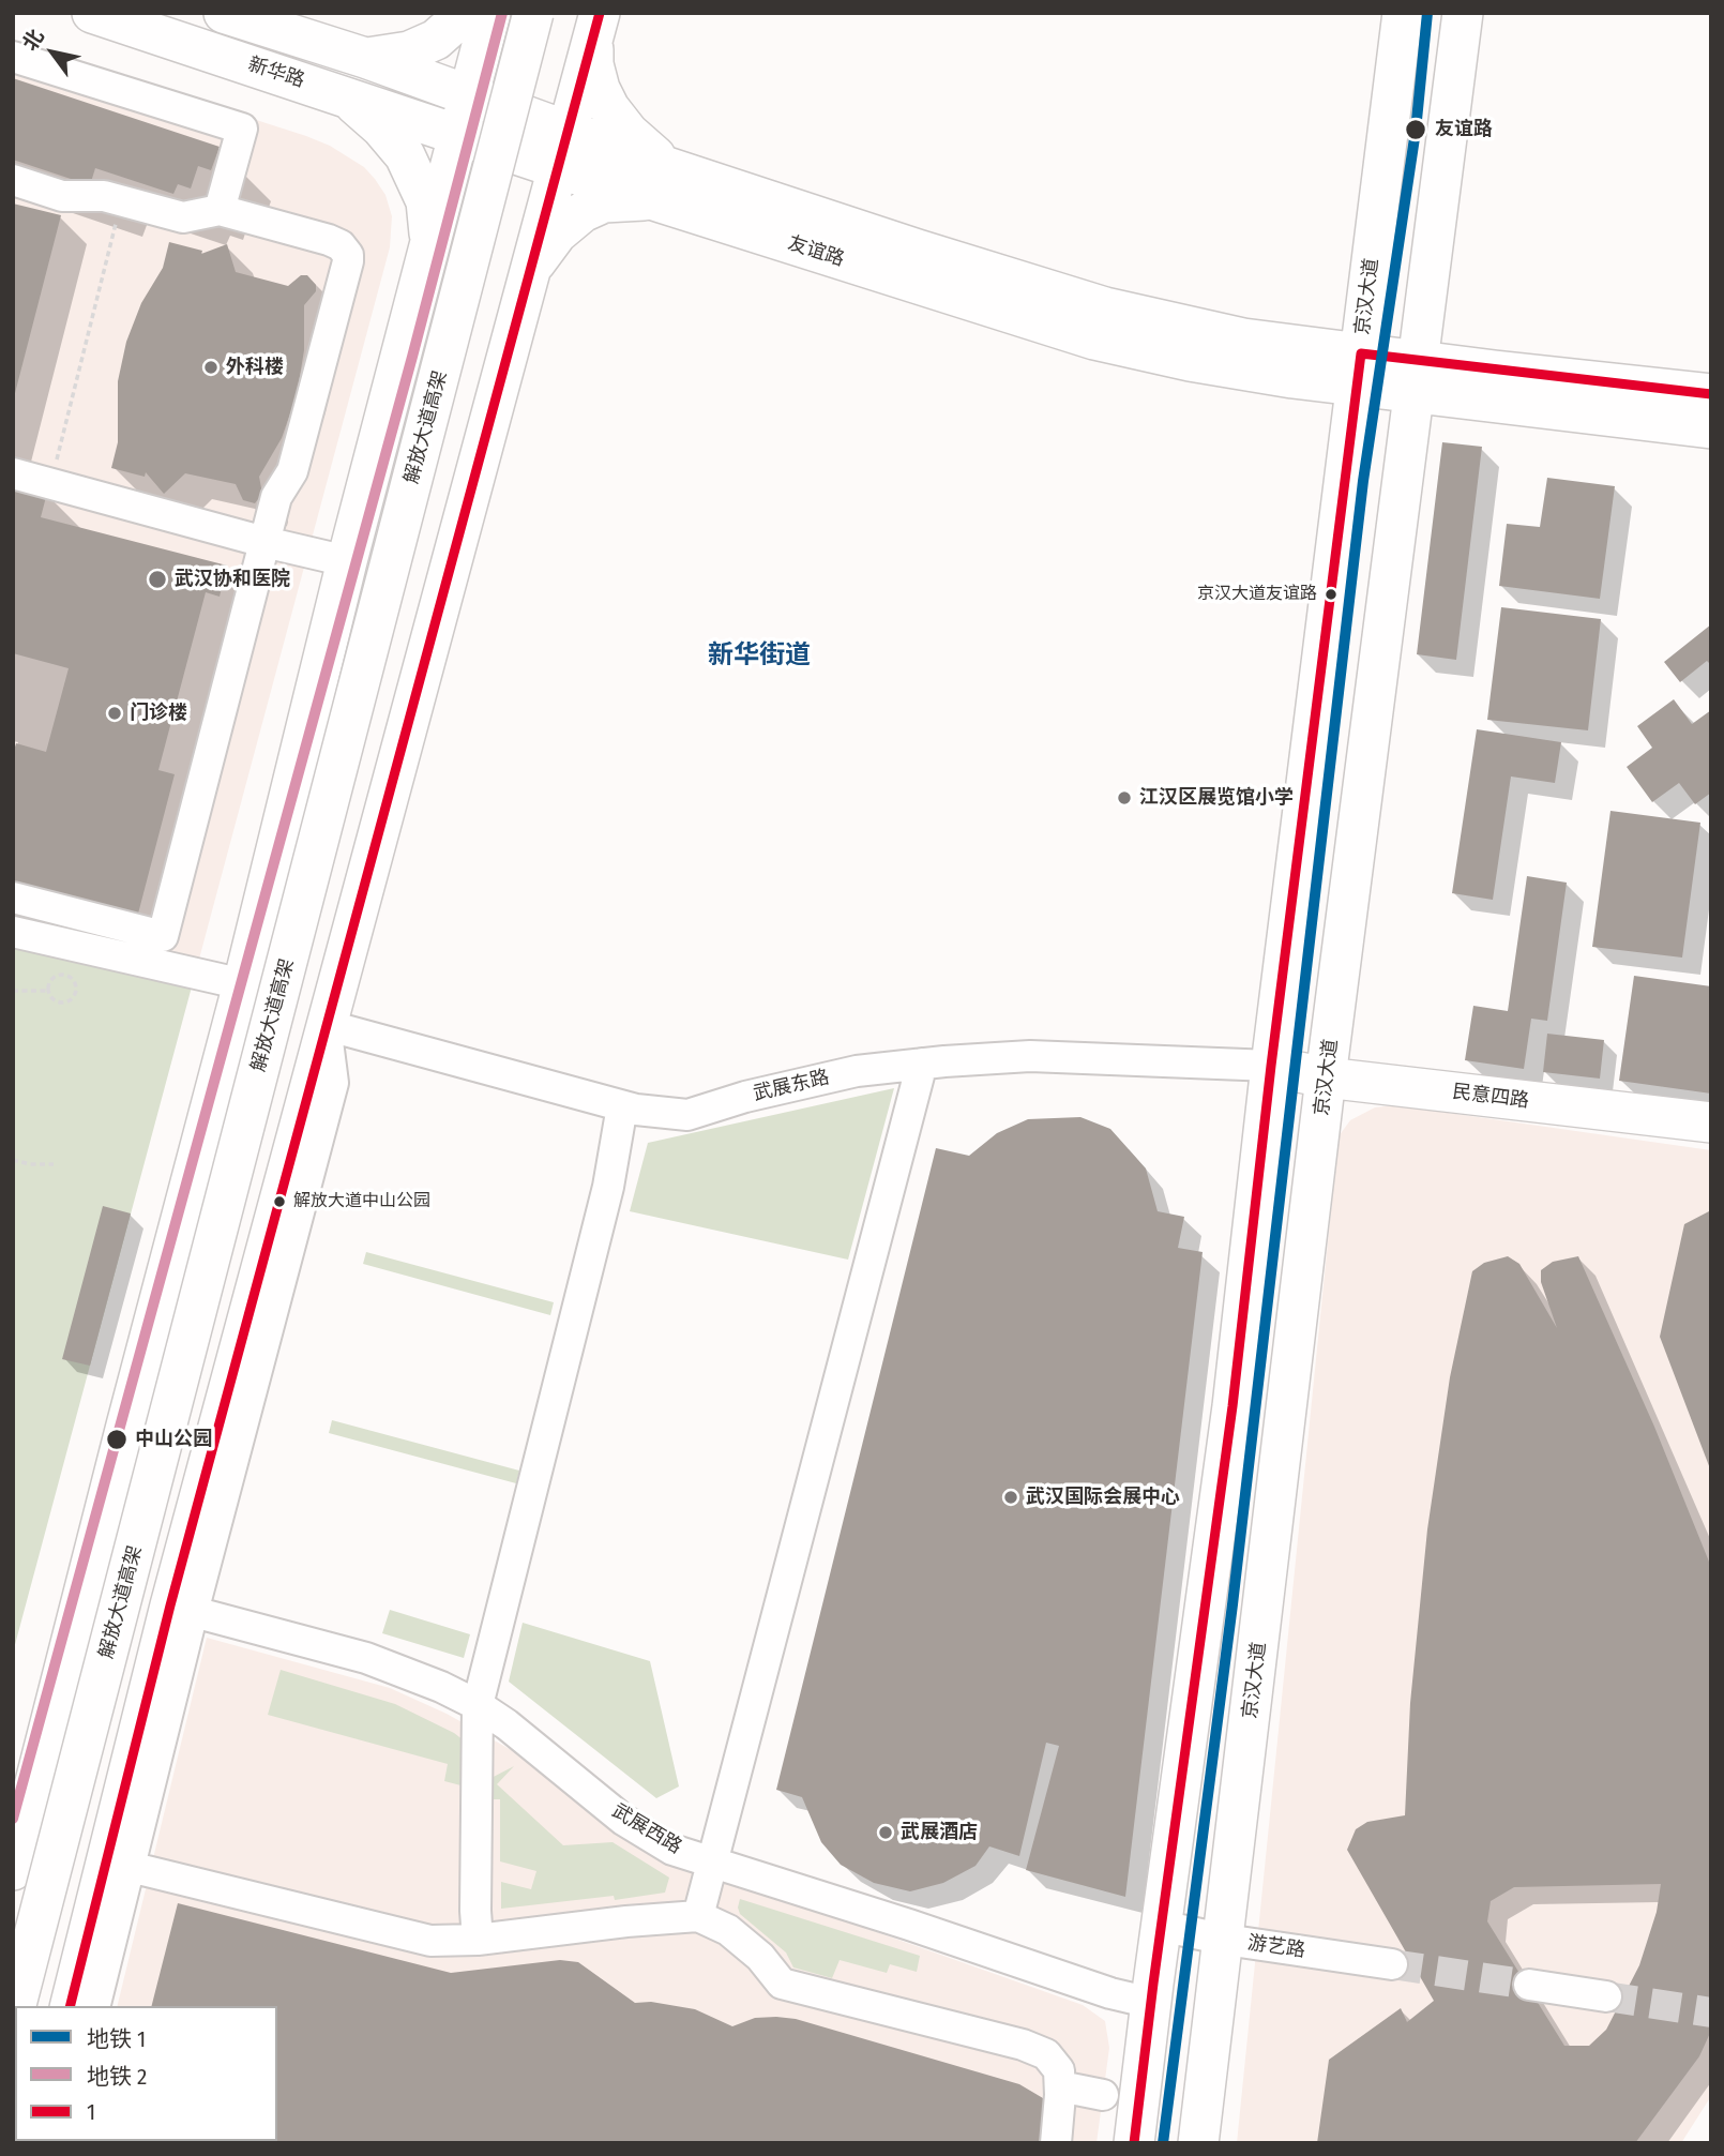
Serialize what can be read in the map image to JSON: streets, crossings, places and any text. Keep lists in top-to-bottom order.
{
  "streets": {
    "main road": [
      "新华路",
      "友谊路",
      "京汉大道",
      "解放大道高架",
      "民意四路"
    ],
    "street": ["武展东路", "武展西路", "游艺路"]
  },
  "crossings": [
    ["新华路", "友谊路"],
    ["友谊路", "京汉大道"],
    ["京汉大道", "武展东路"],
    ["京汉大道", "民意四路"],
    ["京汉大道", "武展西路"],
    ["京汉大道", "游艺路"],
    ["武展东路", "民意四路"]
  ],
  "districts": ["新华街道"],
  "places": [
    "友谊路",
    "外科楼",
    "武汉协和医院",
    "京汉大道友谊路",
    "门诊楼",
    "江汉区展览馆小学",
    "解放大道中山公园",
    "中山公园",
    "武汉国际会展中心",
    "武展酒店"
  ],
  "lines": ["metro line 1", "metro line 2", "transit line 1"],
  "legend": ["地铁 1", "地铁 2", "1"],
  "north": "top left"
}
